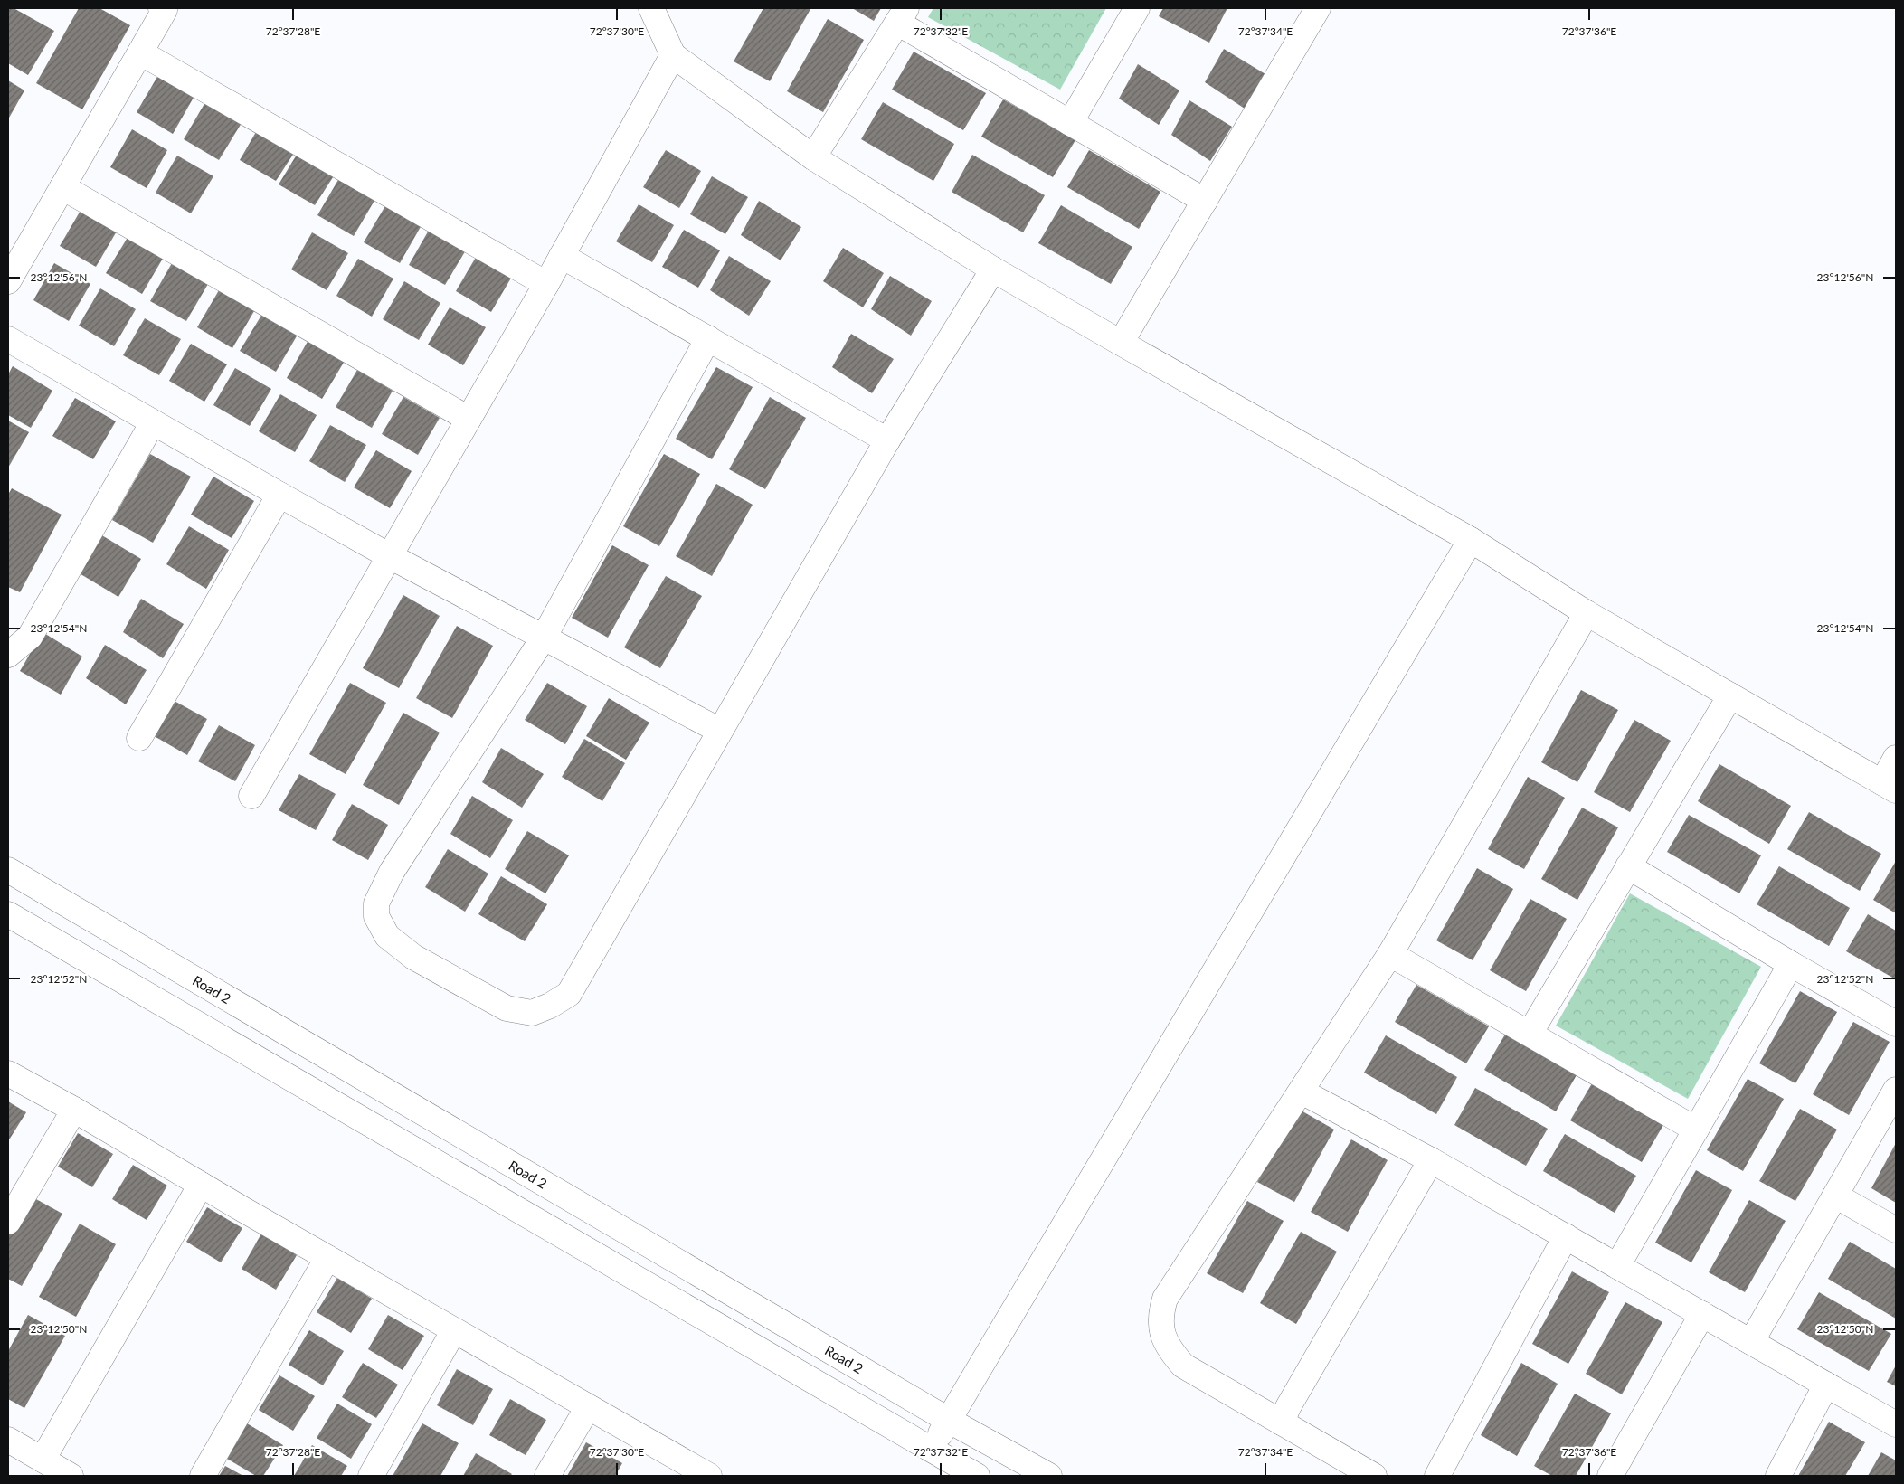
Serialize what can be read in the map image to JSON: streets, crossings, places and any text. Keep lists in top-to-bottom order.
{
  "streets": {
    "street": ["Road 2"]
  },
  "coordinates": [
    "72°37'28\"E",
    "72°37'30\"E",
    "72°37'32\"E",
    "72°37'34\"E",
    "72°37'36\"E",
    "23°12'56\"N",
    "23°12'54\"N",
    "23°12'52\"N",
    "23°12'50\"N"
  ]
}
